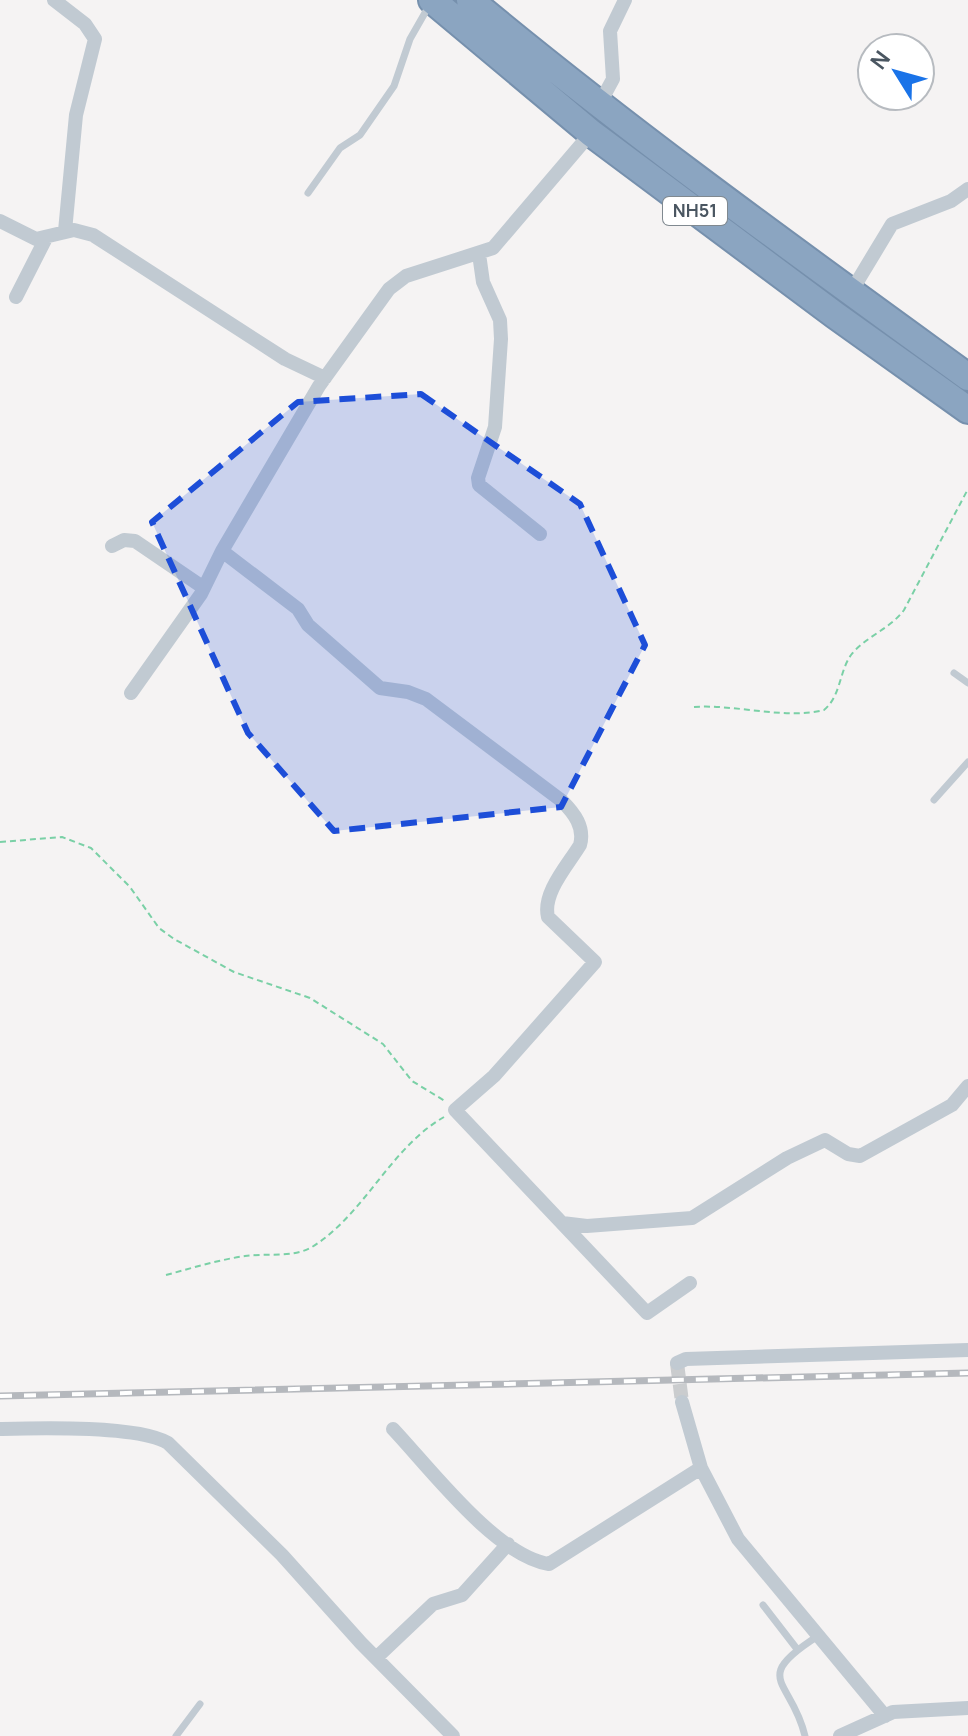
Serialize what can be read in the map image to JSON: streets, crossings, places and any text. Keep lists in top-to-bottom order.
{
  "streets": {
    "highway": ["NH51"]
  },
  "north": "top left"
}
